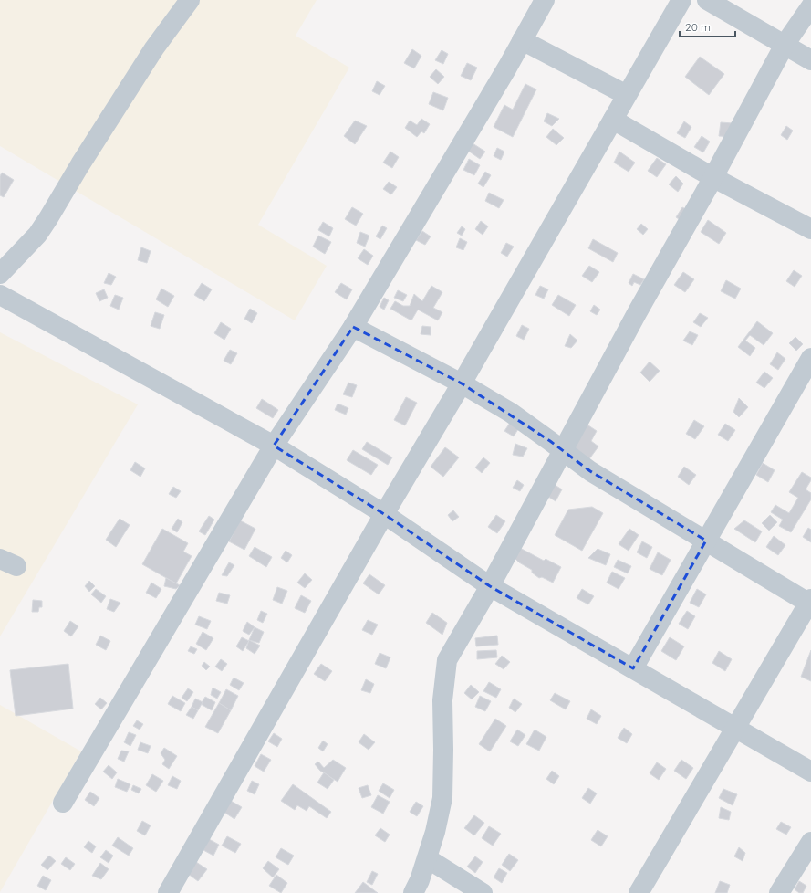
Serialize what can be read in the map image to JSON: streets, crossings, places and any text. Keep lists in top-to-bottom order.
{
  "scale_bar": "20 m"
}
